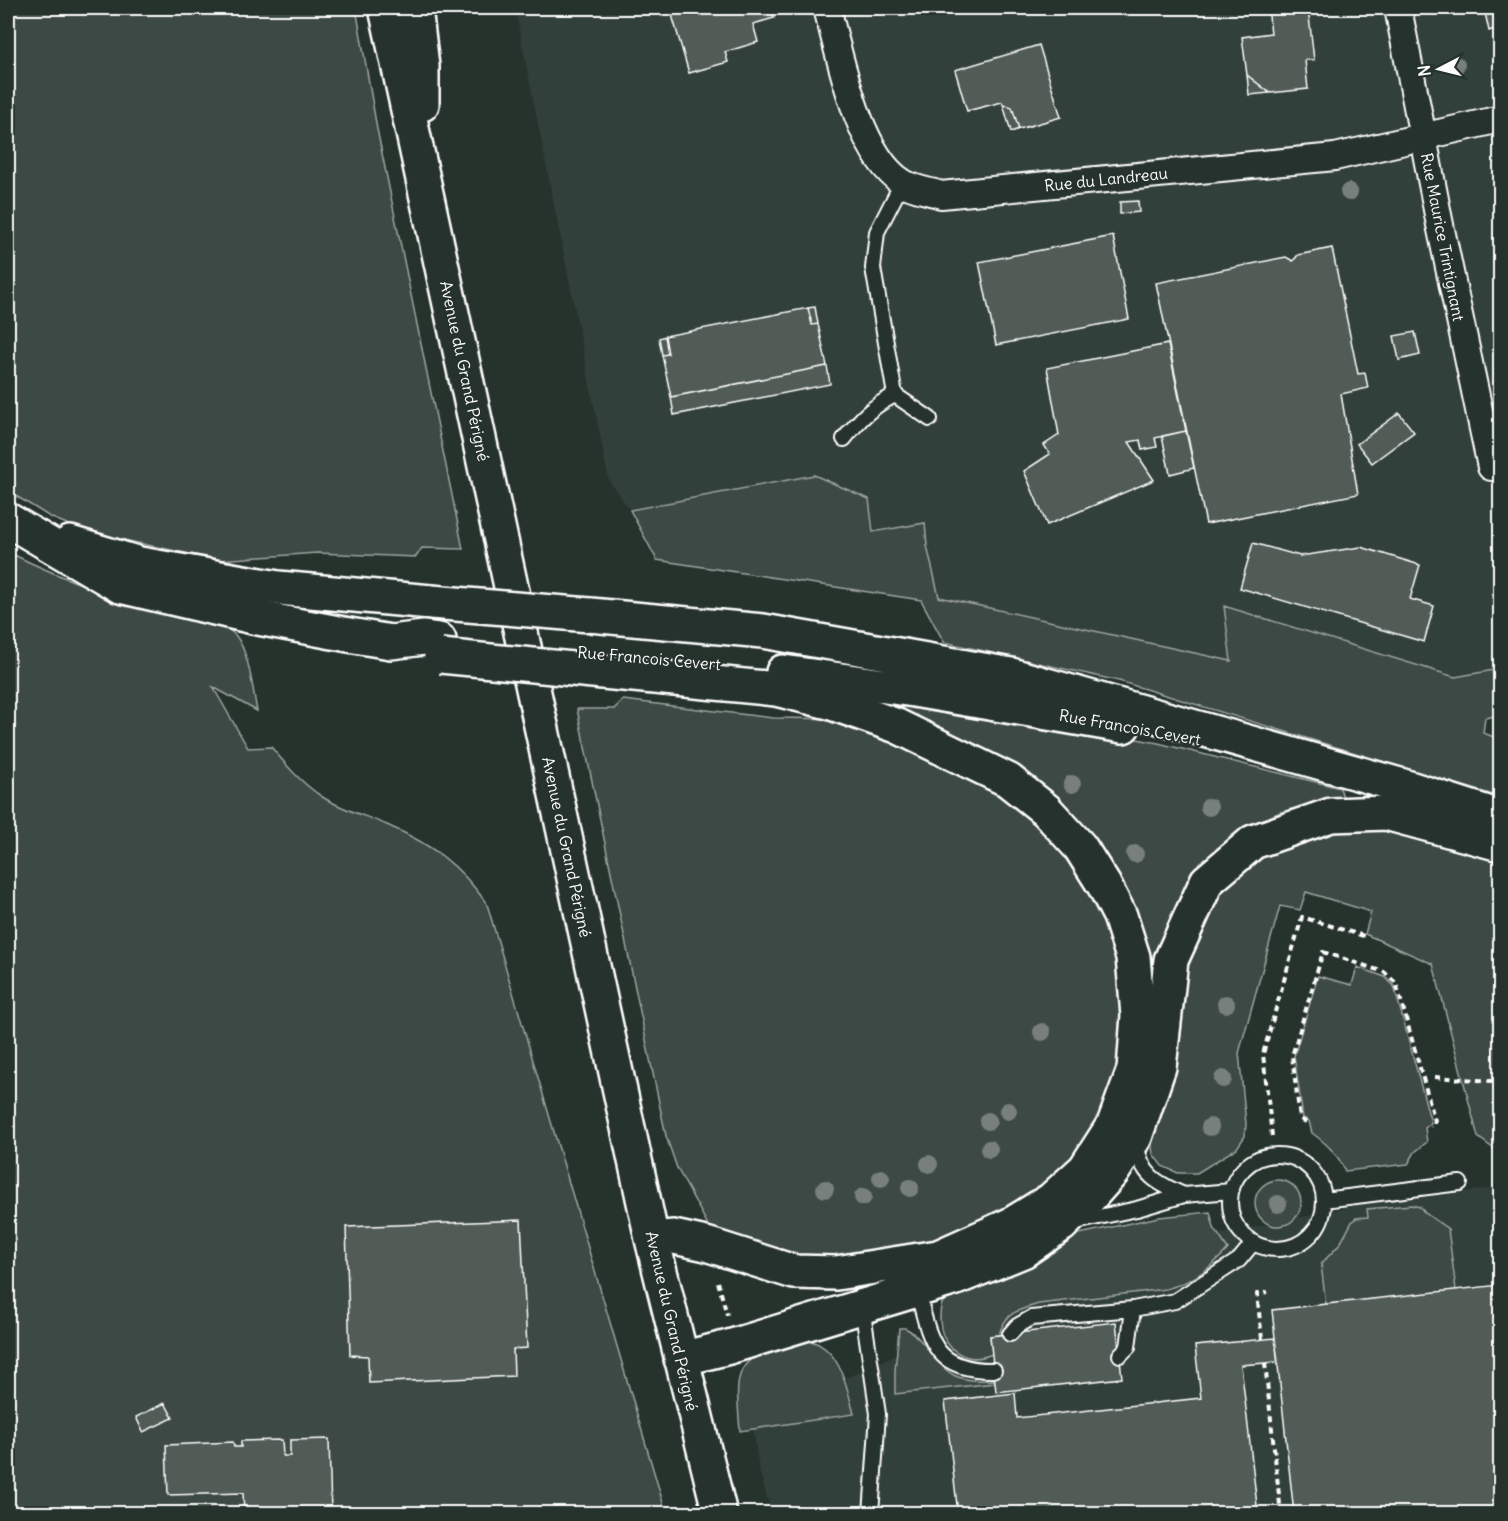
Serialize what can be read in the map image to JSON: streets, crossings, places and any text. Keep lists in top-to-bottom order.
{
  "streets": {
    "street": [
      "Rue du Landreau",
      "Rue Maurice Trintignant",
      "Avenue du Grand Périgné",
      "Rue Francois Cevert"
    ]
  },
  "crossings": [
    ["Rue du Landreau", "Rue Maurice Trintignant"]
  ],
  "north": "left"
}
